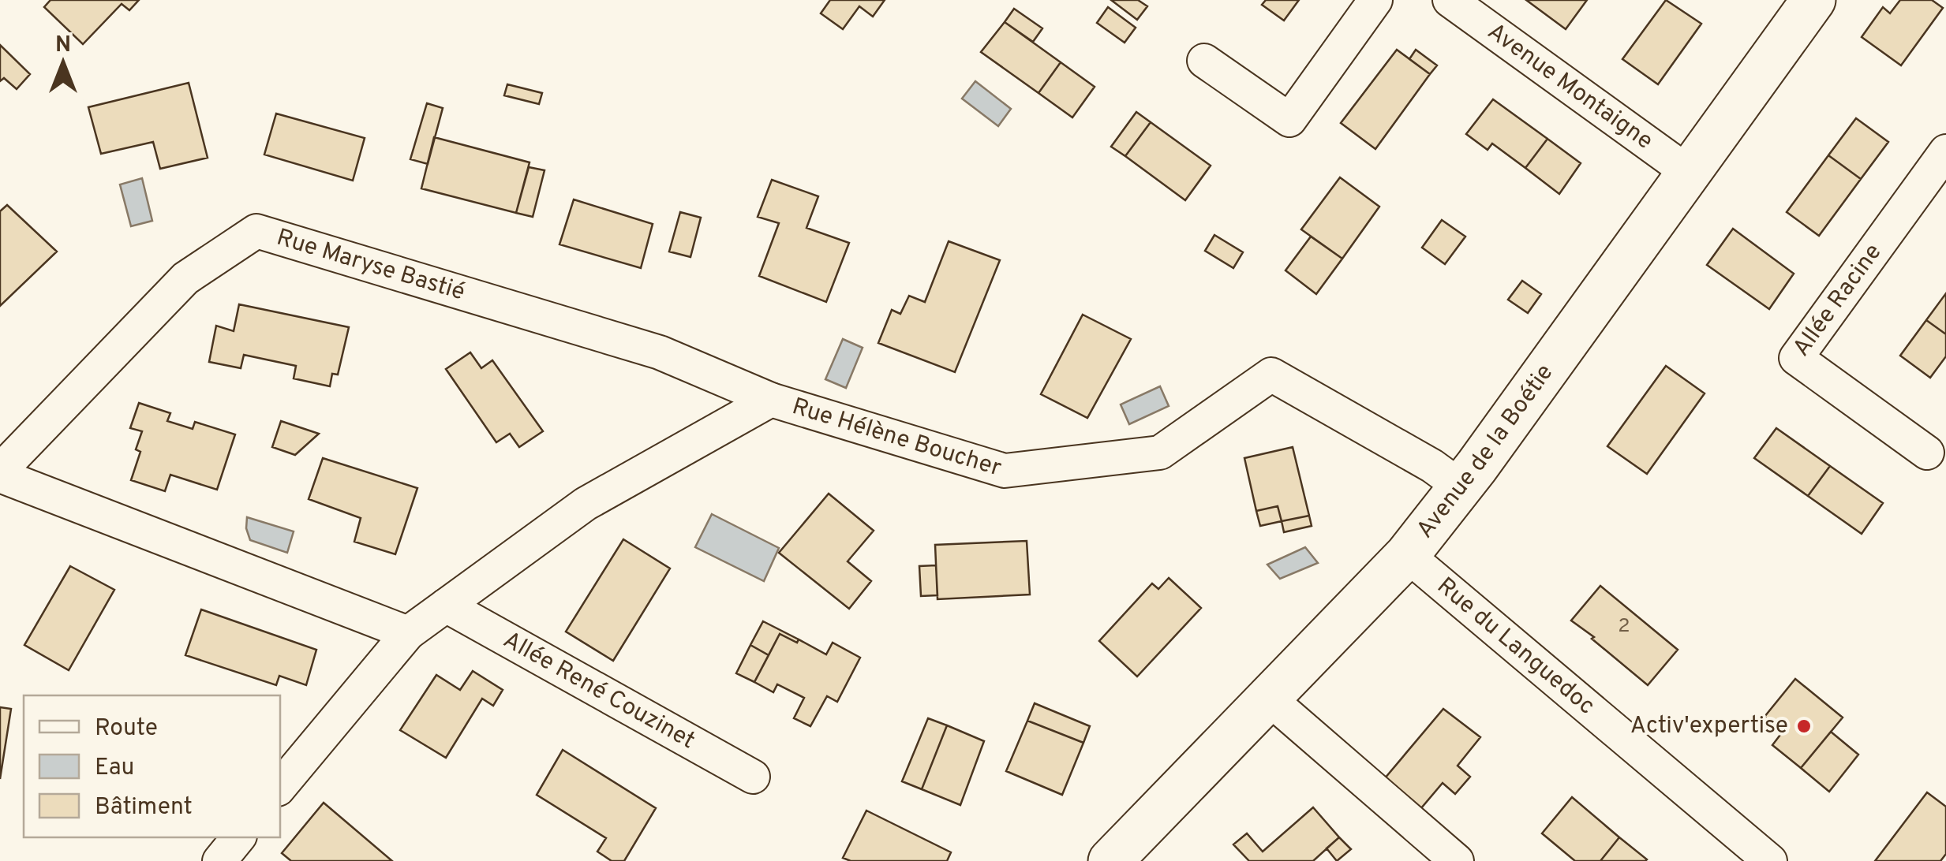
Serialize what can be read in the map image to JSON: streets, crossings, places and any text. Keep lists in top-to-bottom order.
{
  "streets": {
    "main road": ["Avenue de la Boétie"],
    "street": [
      "Avenue Montaigne",
      "Rue Maryse Bastié",
      "Allée Racine",
      "Rue Hélène Boucher",
      "Rue du Languedoc",
      "Allée René Couzinet"
    ]
  },
  "crossings": [
    ["Avenue Montaigne", "Avenue de la Boétie"],
    ["Rue Maryse Bastié", "Rue Hélène Boucher"],
    ["Rue Hélène Boucher", "Avenue de la Boétie"],
    ["Rue Hélène Boucher", "Allée René Couzinet"],
    ["Avenue de la Boétie", "Rue du Languedoc"]
  ],
  "places": ["Activ'expertise"],
  "house_numbers": ["2"],
  "legend": ["Route", "Eau", "Bâtiment"],
  "north": "top"
}
